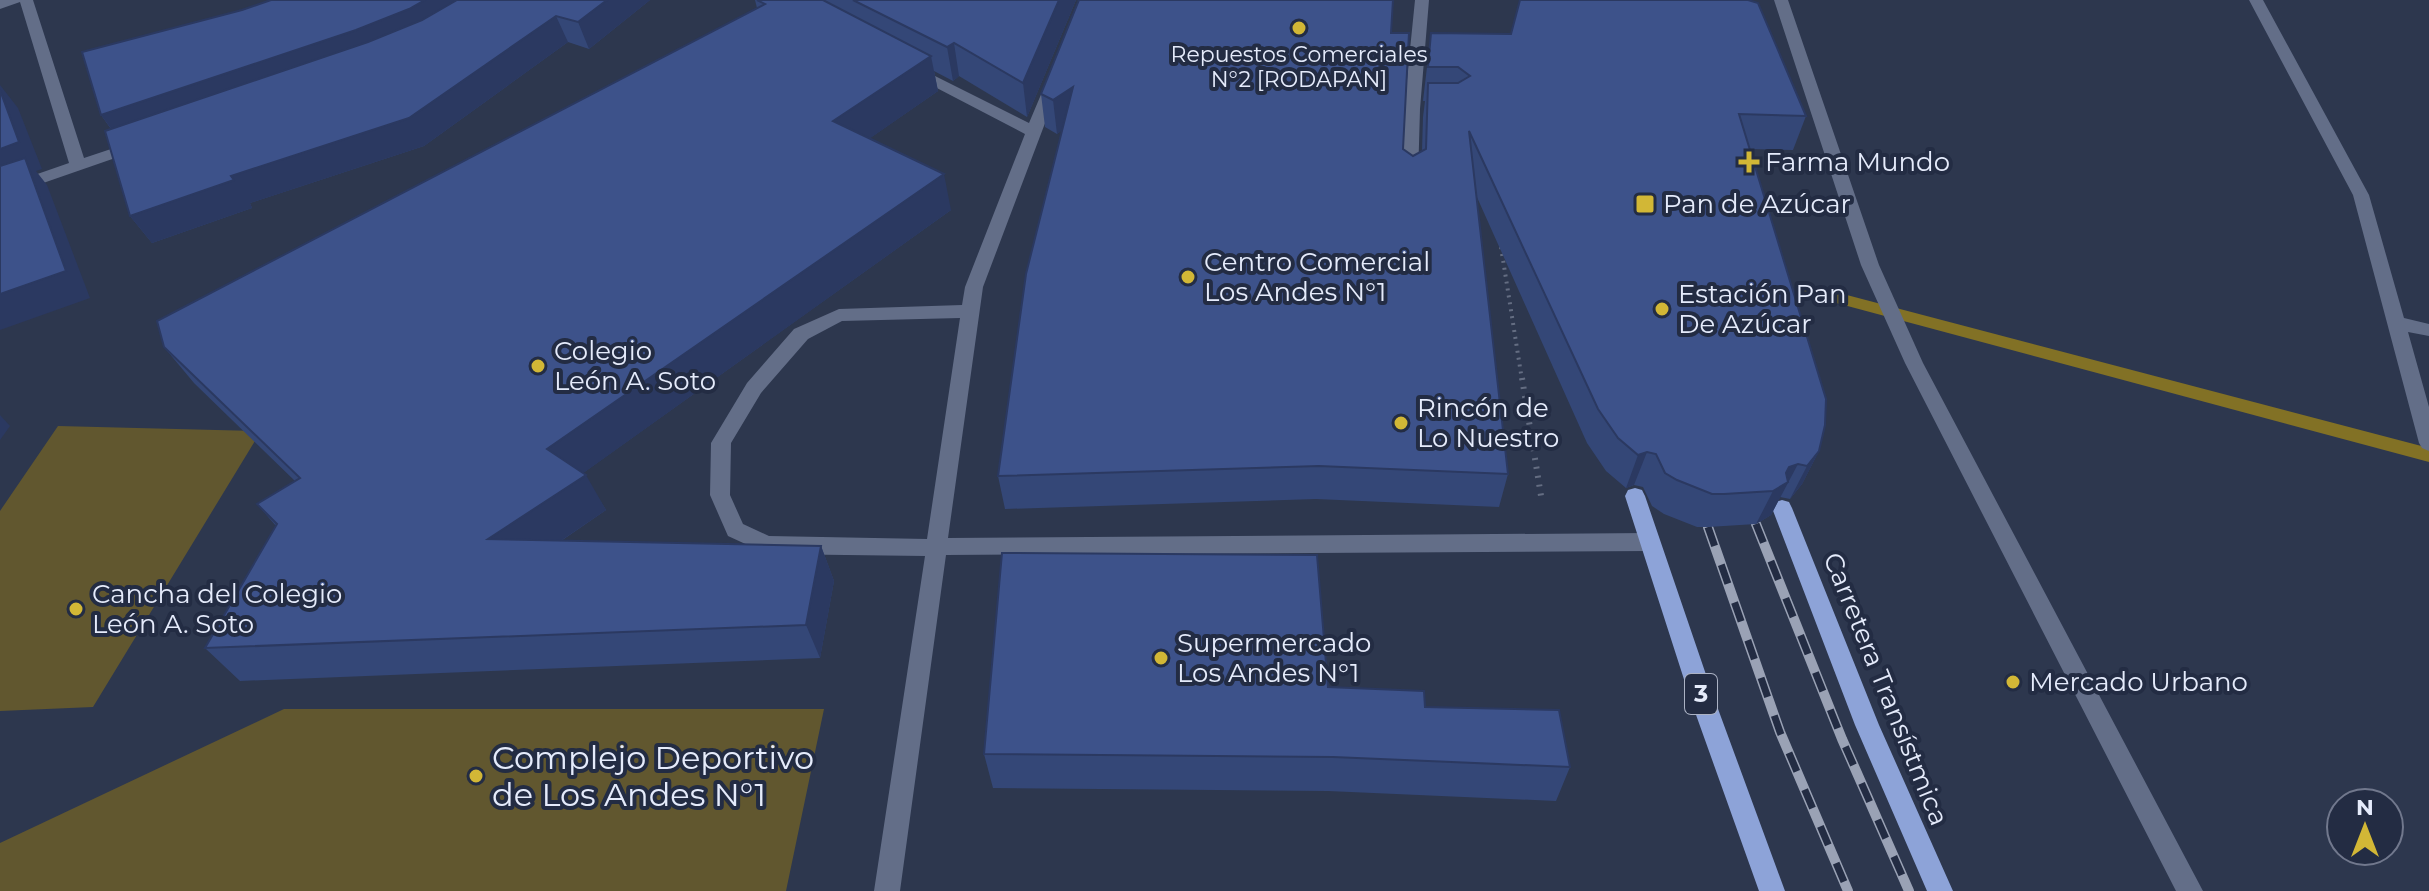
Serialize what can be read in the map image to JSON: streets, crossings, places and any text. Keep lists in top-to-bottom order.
{
  "streets": {
    "main road": ["Carretera Transístmica", "3"]
  },
  "places": {
    "other": [
      "Repuestos Comerciales N°2 [RODAPAN]",
      "Centro Comercial Los Andes N°1",
      "Estación Pan De Azúcar",
      "Colegio León A. Soto",
      "Rincón de Lo Nuestro",
      "Cancha del Colegio León A. Soto",
      "Supermercado Los Andes N°1",
      "Mercado Urbano",
      "Complejo Deportivo de Los Andes N°1"
    ],
    "health": ["Farma Mundo"],
    "transit": ["Pan de Azúcar"]
  },
  "north": "top"
}
